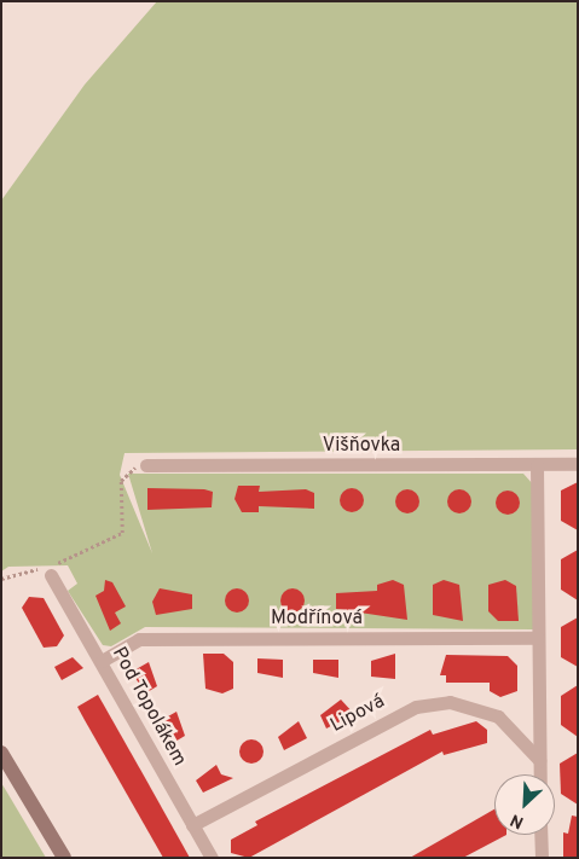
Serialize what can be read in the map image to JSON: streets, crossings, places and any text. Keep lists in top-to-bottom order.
{
  "streets": {
    "street": [
      "Višňovka",
      "Modřínová",
      "Pod Topolákem",
      "Lipová"
    ]
  },
  "crossings": [
    ["Modřínová", "Pod Topolákem"],
    ["Pod Topolákem", "Lipová"]
  ],
  "north": "bottom left"
}
